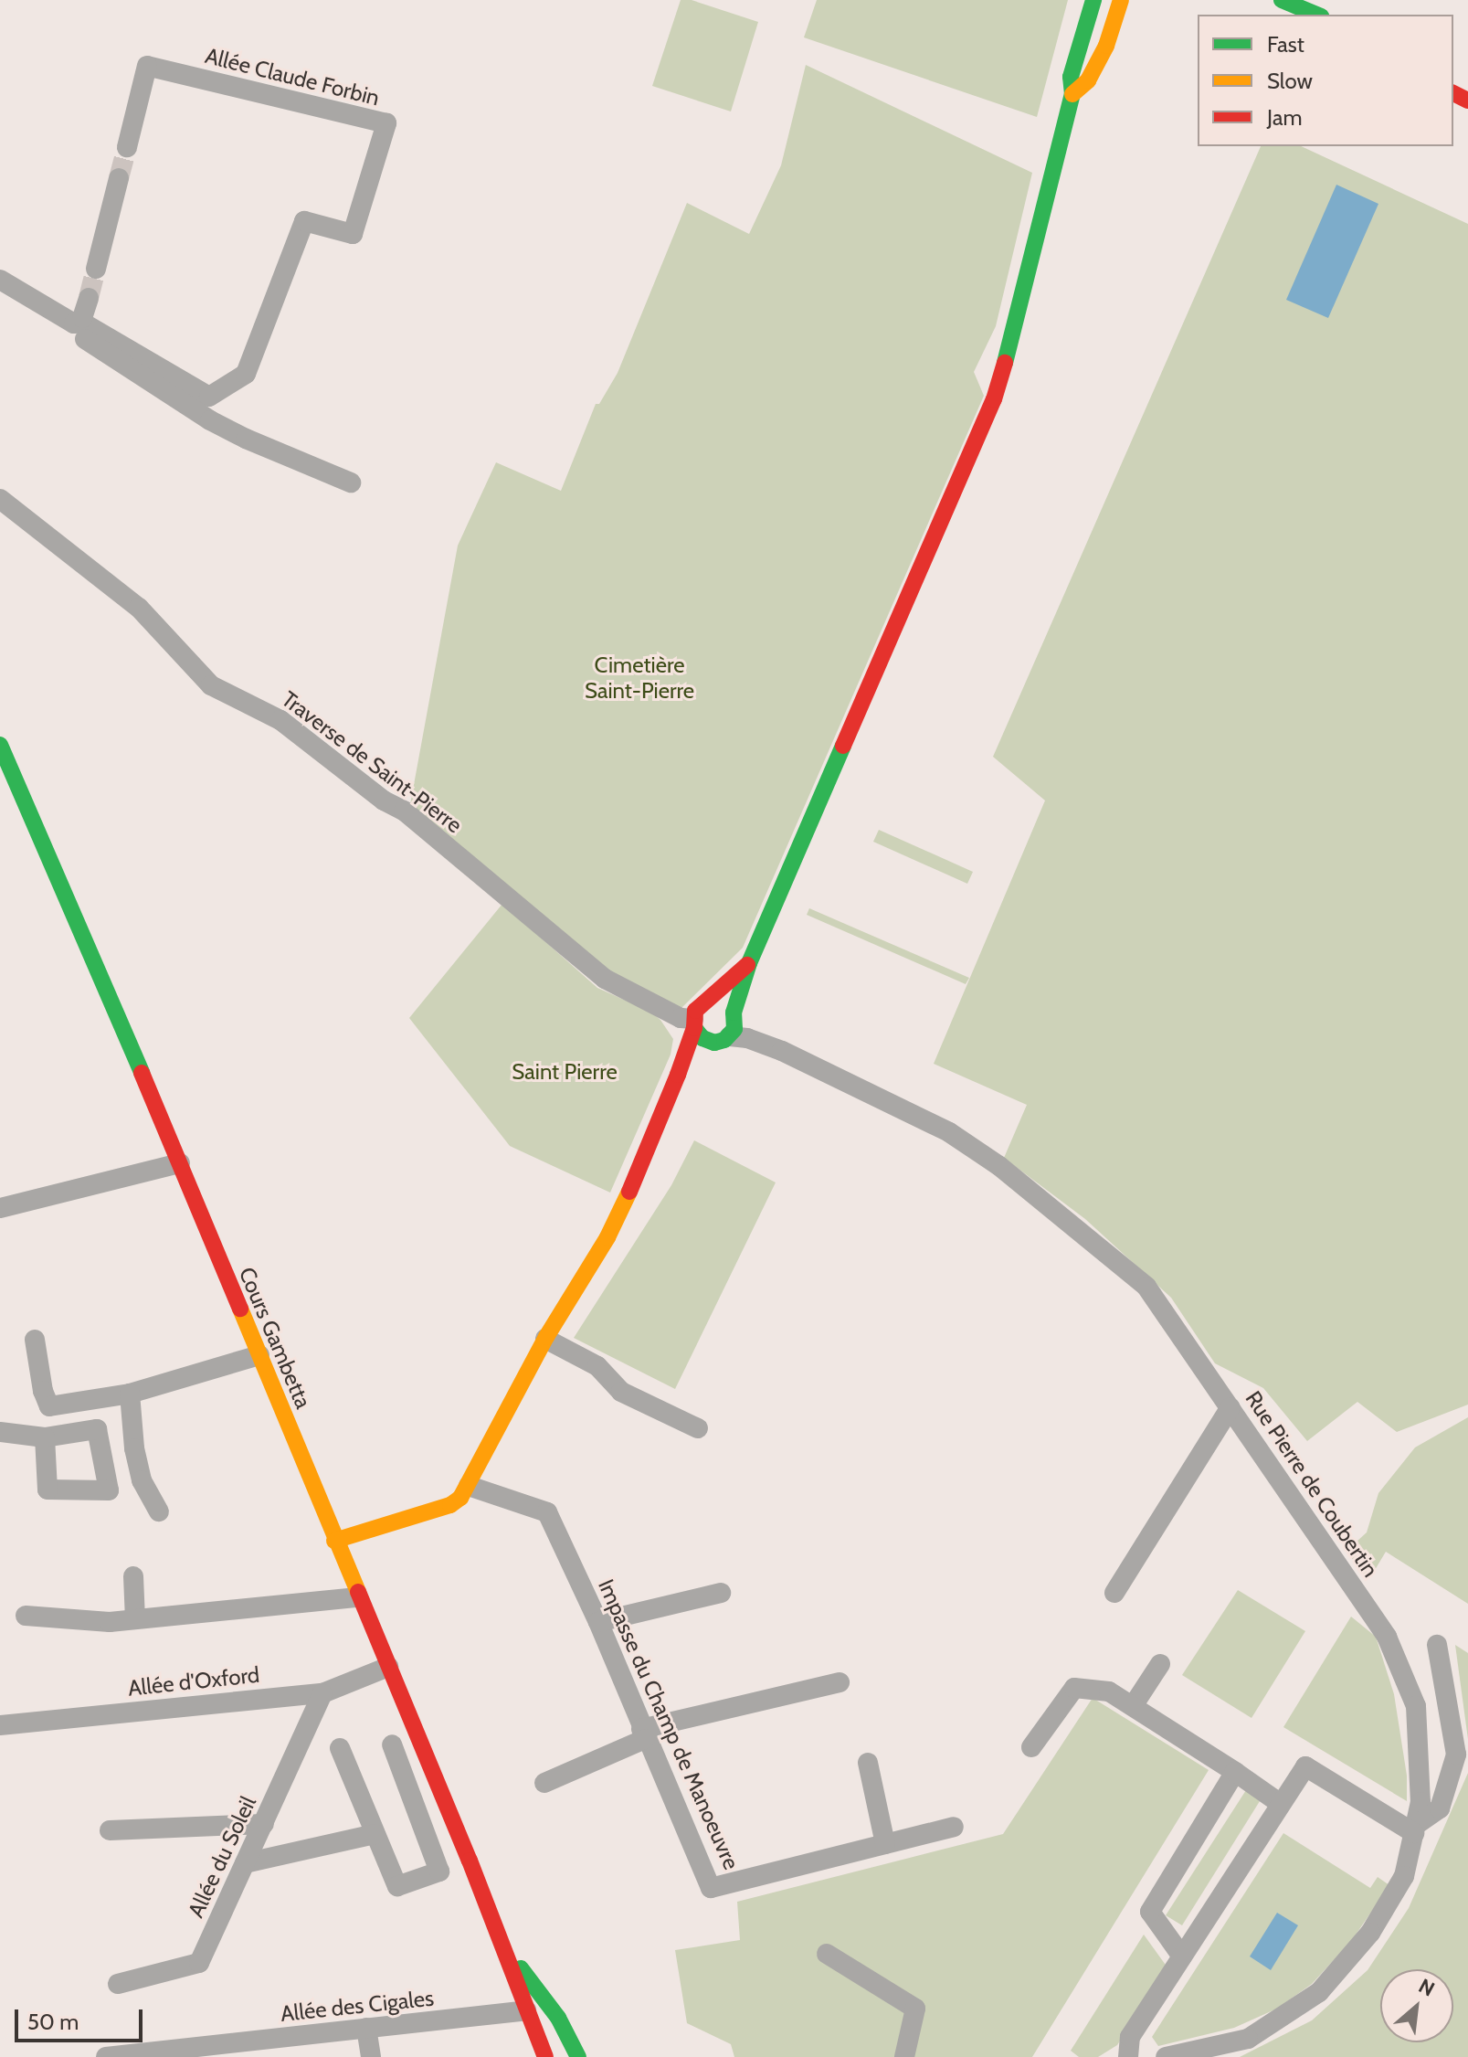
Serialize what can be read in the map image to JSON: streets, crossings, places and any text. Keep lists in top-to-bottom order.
{
  "streets": {
    "main road": ["Cours Gambetta"],
    "street": [
      "Allée Claude Forbin",
      "Traverse de Saint-Pierre",
      "Rue Pierre de Coubertin",
      "Allée d'Oxford",
      "Impasse du Champ de Manoeuvre",
      "Allée du Soleil",
      "Allée des Cigales"
    ]
  },
  "crossings": [
    ["Traverse de Saint-Pierre", "Rue Pierre de Coubertin"],
    ["Cours Gambetta", "Allée d'Oxford"],
    ["Cours Gambetta", "Allée des Cigales"],
    ["Allée d'Oxford", "Allée du Soleil"]
  ],
  "parks": ["Cimetière Saint-Pierre", "Saint Pierre"],
  "legend": ["Fast", "Slow", "Jam"],
  "scale_bar": "50 m",
  "north": "top right"
}
